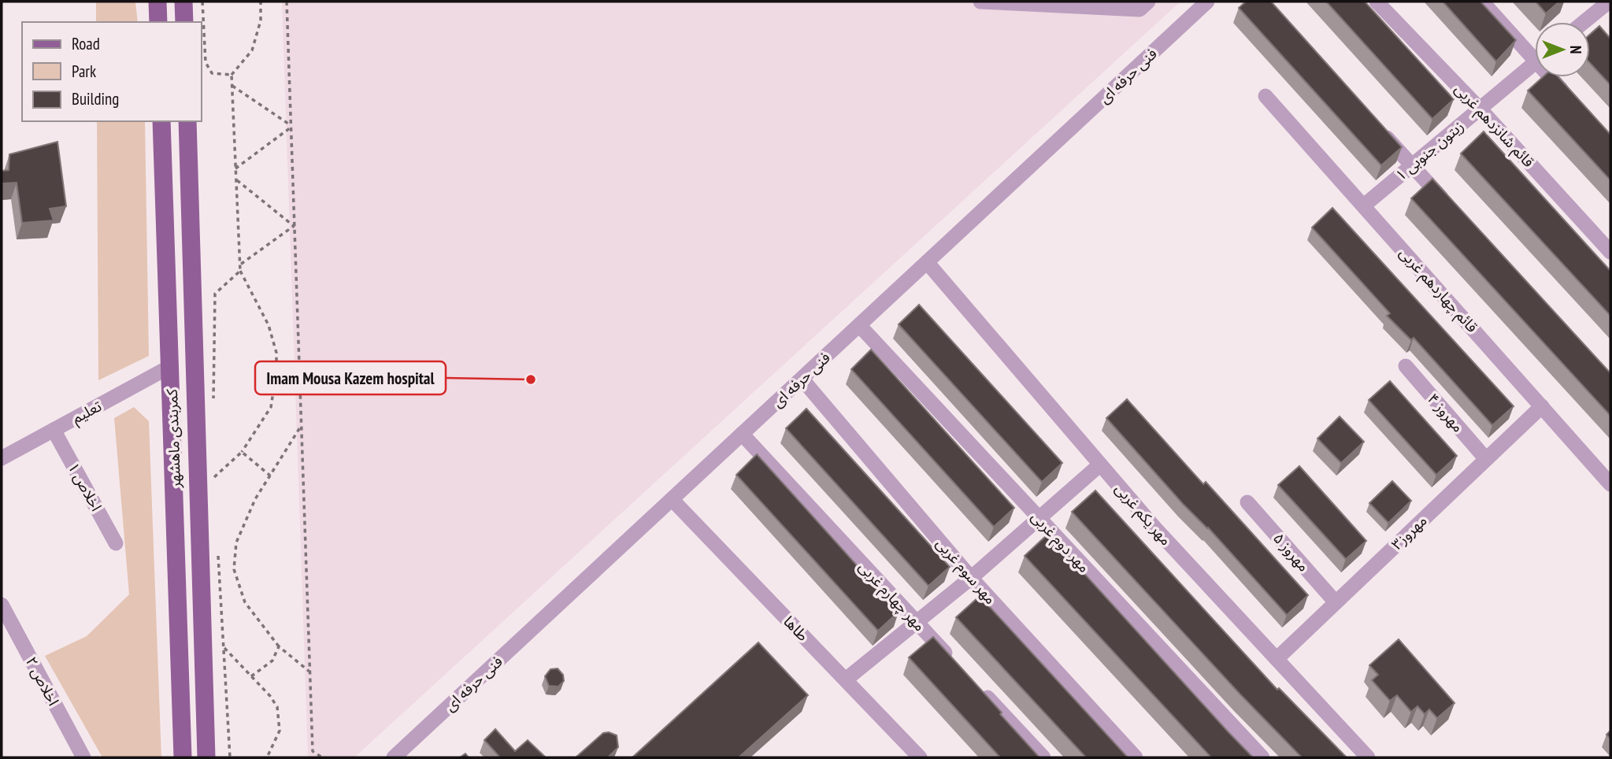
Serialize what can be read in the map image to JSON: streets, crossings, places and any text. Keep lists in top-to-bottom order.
{
  "streets": {
    "main road": ["کمربندی ماهشهر"],
    "street": [
      "فنی حرفه ای",
      "قائم شانزدهم غربی",
      "زیتون جنوبی ۱",
      "قائم چهاردهم غربی",
      "تعلیم",
      "مهروز ۴",
      "اخلاص ۱",
      "مهر یکم غربی",
      "مهروز۳",
      "مهر دوم غربی",
      "مهروز ۵",
      "مهر سوم غربی",
      "مهر چهارم غربی",
      "طاها",
      "اخلاص ۲"
    ]
  },
  "crossings": [
    ["فنی حرفه ای", "مهر یکم غربی"],
    ["فنی حرفه ای", "مهر دوم غربی"],
    ["فنی حرفه ای", "مهر سوم غربی"],
    ["فنی حرفه ای", "مهر چهارم غربی"],
    ["فنی حرفه ای", "طاها"],
    ["قائم شانزدهم غربی", "زیتون جنوبی ۱"],
    ["زیتون جنوبی ۱", "قائم چهاردهم غربی"],
    ["قائم چهاردهم غربی", "مهروز۳"],
    ["تعلیم", "کمربندی ماهشهر"],
    ["تعلیم", "اخلاص ۱"],
    ["مهروز ۴", "مهروز۳"],
    ["مهر یکم غربی", "مهروز۳"],
    ["مهروز۳", "مهروز ۵"]
  ],
  "places": ["Imam Mousa Kazem hospital"],
  "legend": ["Road", "Park", "Building"],
  "north": "right"
}
